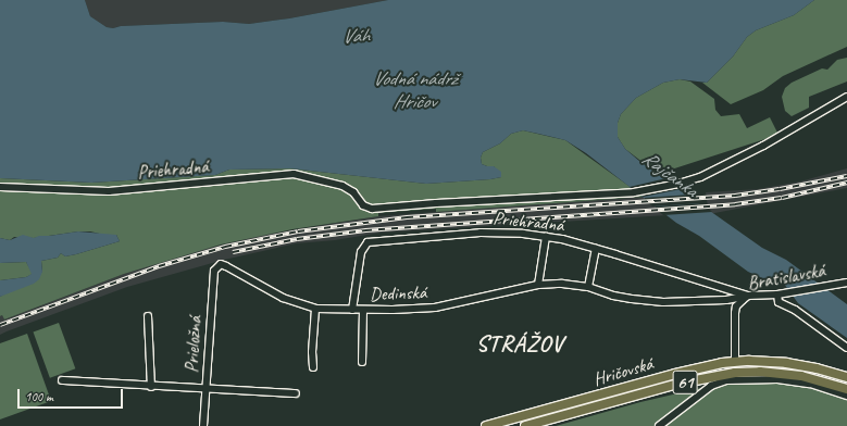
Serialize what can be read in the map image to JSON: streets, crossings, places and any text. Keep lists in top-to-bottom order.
{
  "streets": {
    "main road": ["Hričovská", "61"],
    "street": [
      "Priehradná",
      "Bratislavská",
      "Dedinská",
      "Prieložná"
    ]
  },
  "crossings": [
    ["Priehradná", "Bratislavská"],
    ["Priehradná", "Dedinská"],
    ["Bratislavská", "Dedinská"],
    ["Bratislavská", "Hričovská"],
    ["Dedinská", "Prieložná"]
  ],
  "districts": ["STRÁŽOV"],
  "water": ["Váh", "Vodná nádrž Hričov", "Rajčanka"],
  "scale_bar": "100 m"
}
